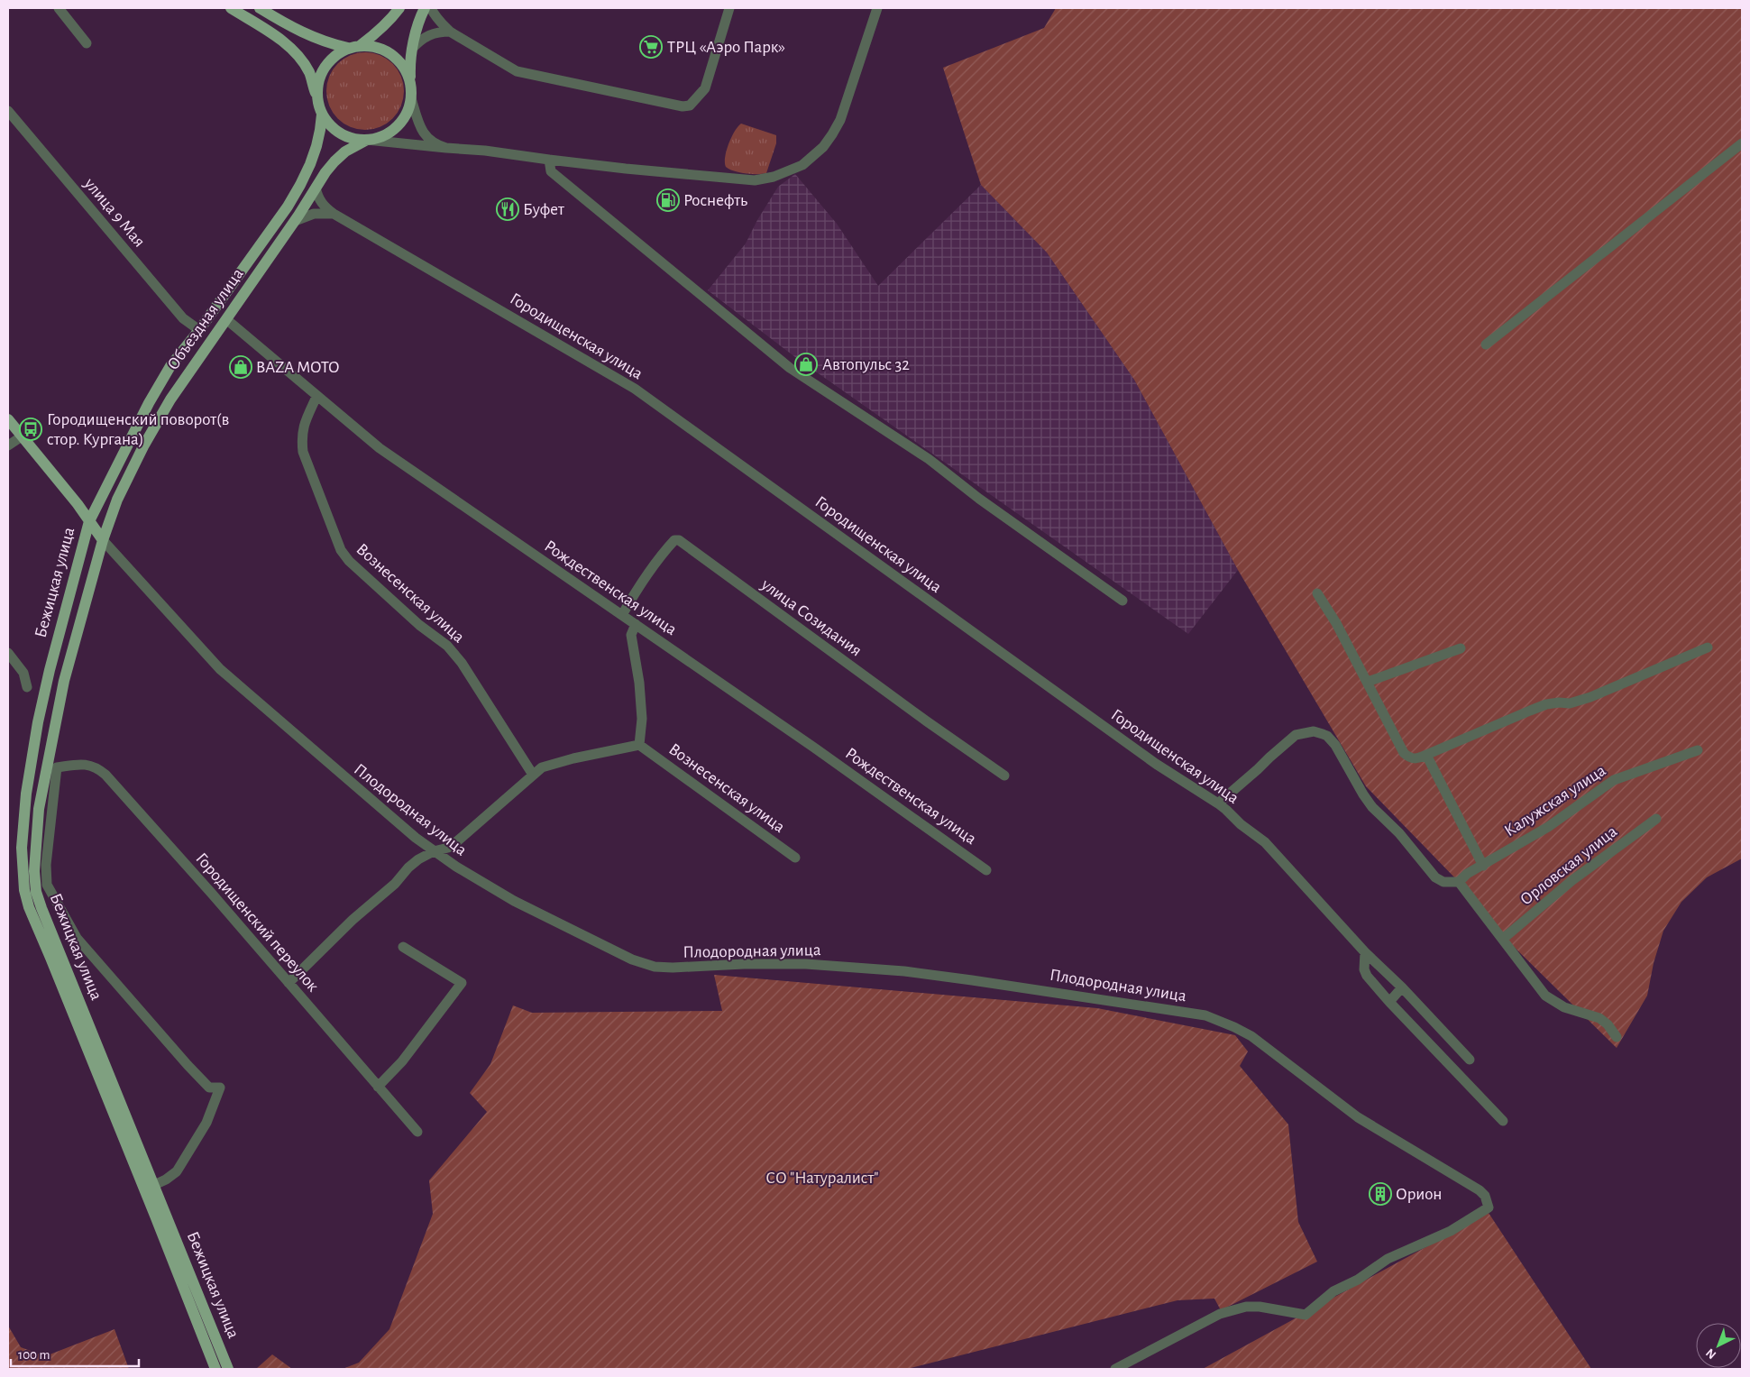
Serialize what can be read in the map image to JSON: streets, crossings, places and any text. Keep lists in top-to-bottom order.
{
  "streets": {
    "main road": ["Объездная улица", "Бежицкая улица"],
    "street": [
      "улица 9 Мая",
      "Городищенская улица",
      "Рождественская улица",
      "Вознесенская улица",
      "улица Созидания",
      "Калужская улица",
      "Плодородная улица",
      "Орловская улица",
      "Городищенский переулок"
    ]
  },
  "crossings": [
    ["улица 9 Мая", "Объездная улица"],
    ["Объездная улица", "Городищенская улица"],
    ["Объездная улица", "Бежицкая улица"],
    ["Объездная улица", "Рождественская улица"],
    ["Объездная улица", "Плодородная улица"],
    ["Бежицкая улица", "Плодородная улица"],
    ["Бежицкая улица", "Городищенский переулок"],
    ["Рождественская улица", "Вознесенская улица"],
    ["Рождественская улица", "улица Созидания"]
  ],
  "parks": ["СО \"Натуралист\""],
  "places": {
    "supermarket": ["ТРЦ «Аэро Парк»"],
    "fuel station": ["Роснефть"],
    "restaurant": ["Буфет"],
    "shop": ["Автопульс 32", "BAZA MOTO"],
    "bus stop": ["Городищенский поворот(в стор. Кургана)"],
    "building": ["Орион"]
  },
  "scale_bar": "100 m",
  "north": "bottom left"
}
